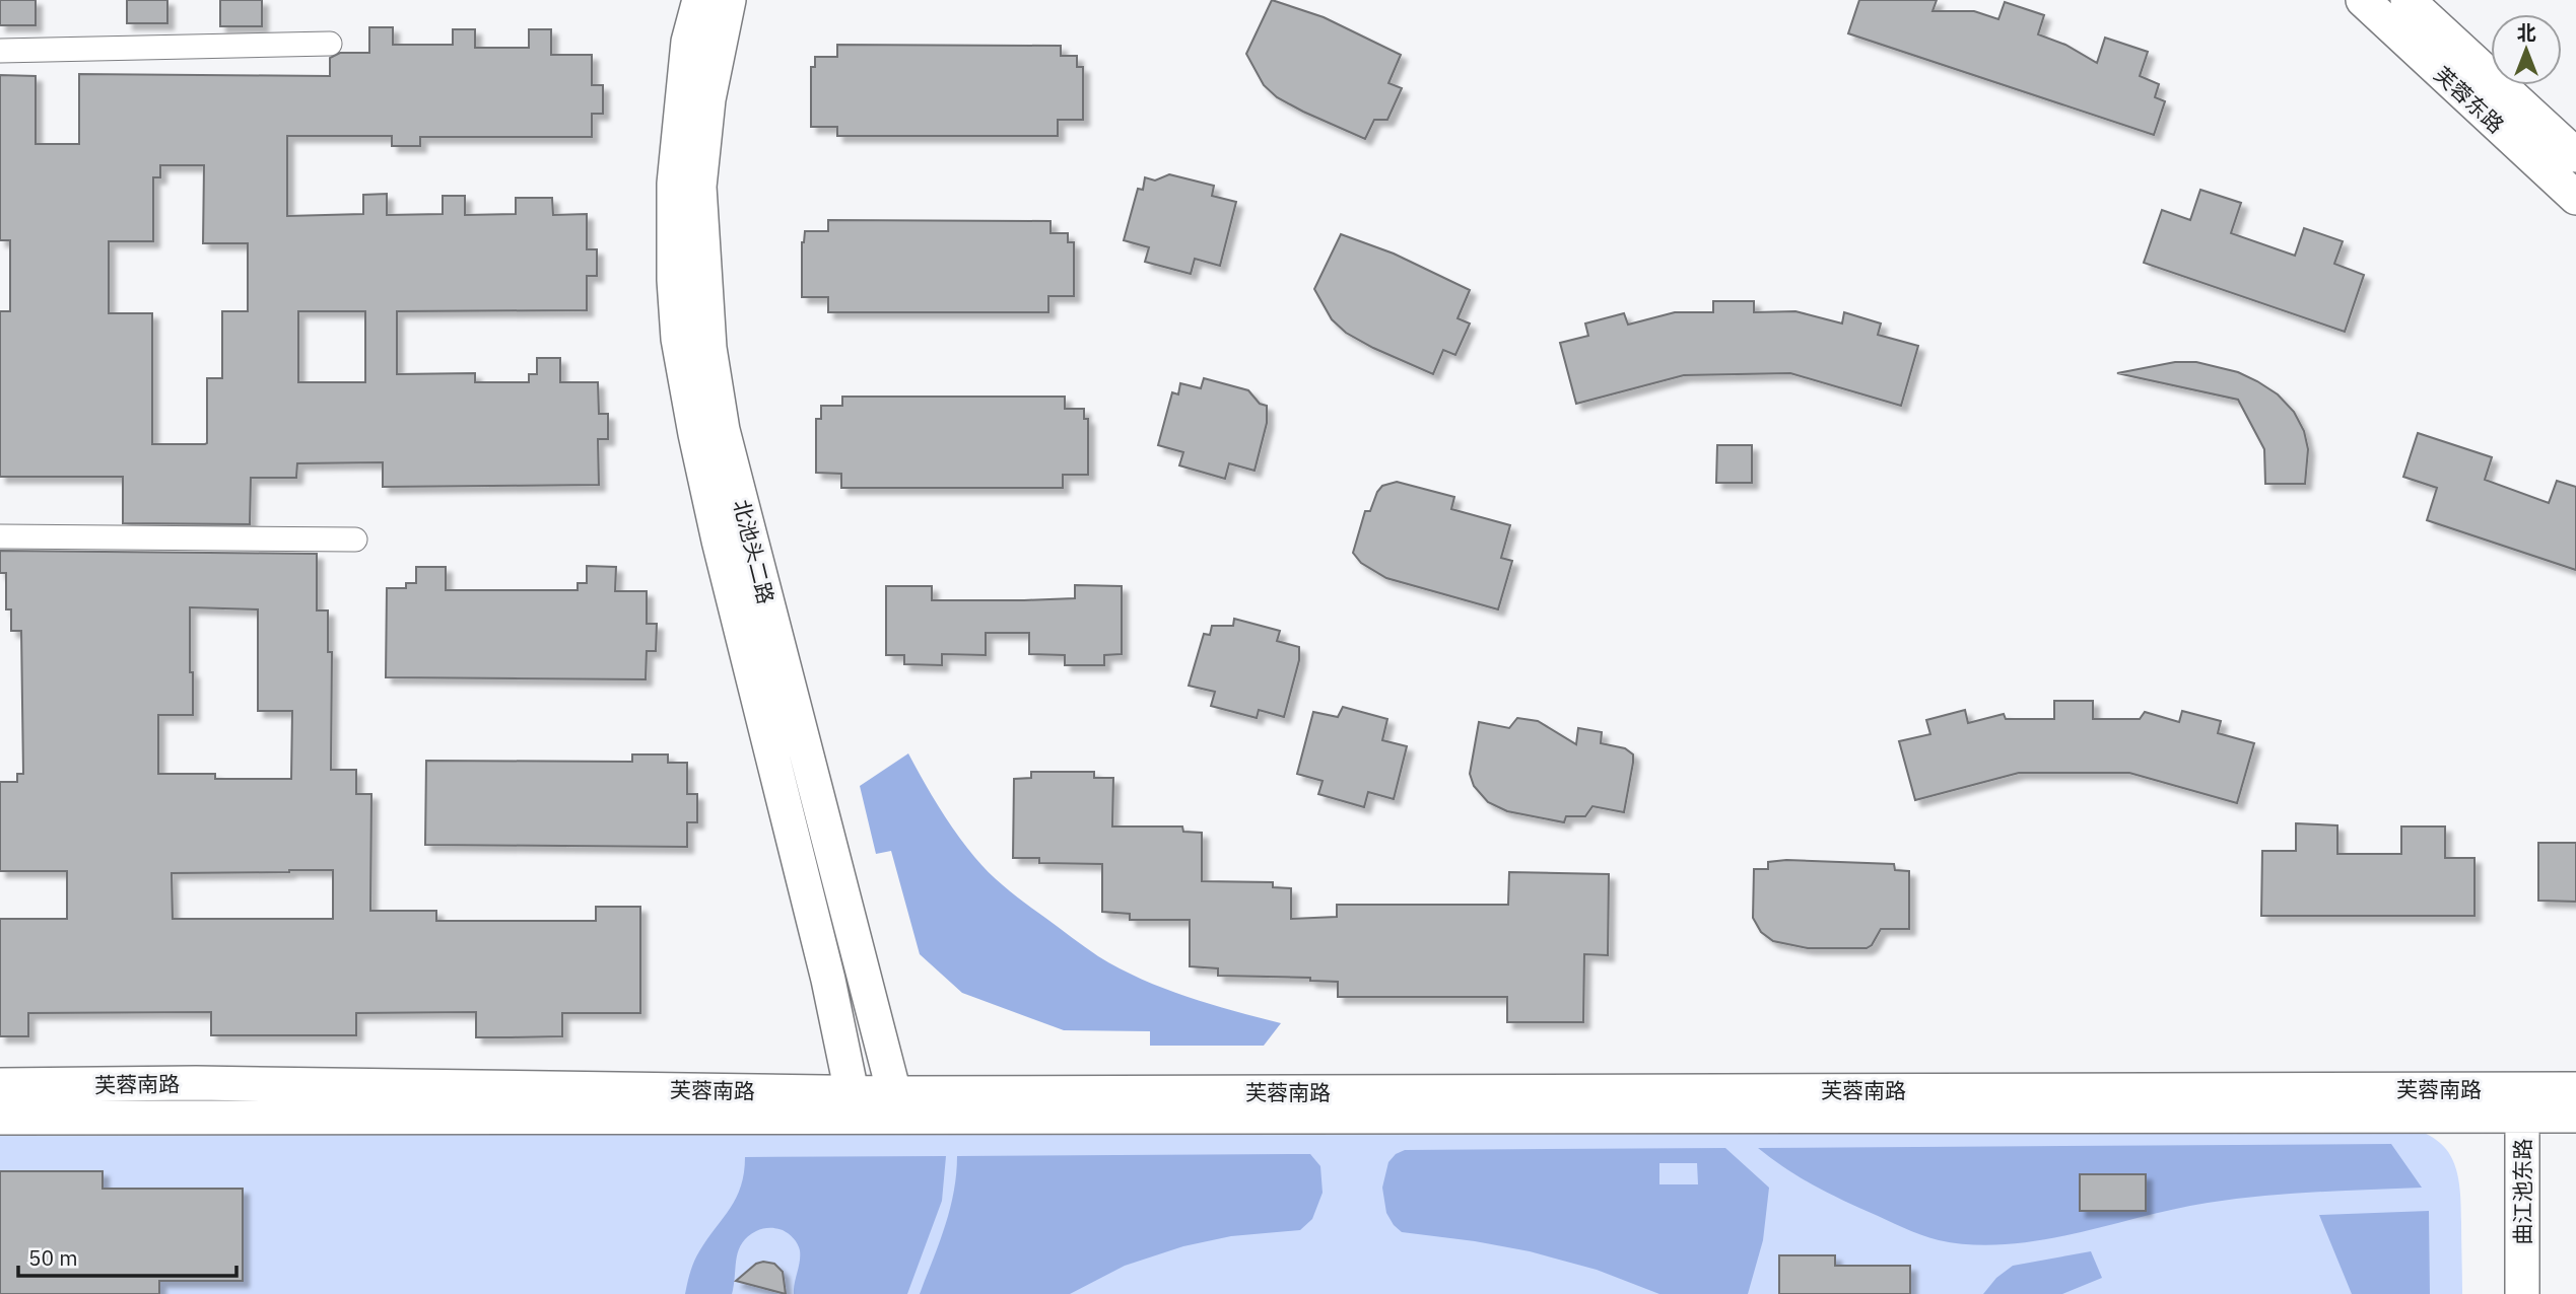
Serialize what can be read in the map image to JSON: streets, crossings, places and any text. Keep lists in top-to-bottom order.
{
  "streets": {
    "main road": [
      "芙蓉东路",
      "北池头二路",
      "芙蓉南路",
      "曲江池东路"
    ]
  },
  "crossings": [
    ["北池头二路", "芙蓉南路"],
    ["芙蓉南路", "曲江池东路"]
  ],
  "scale_bar": "50 m",
  "north": "top"
}
